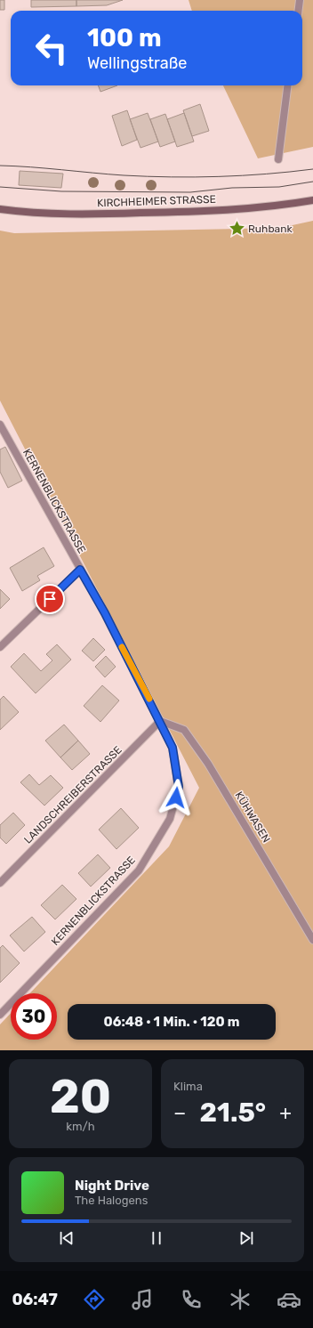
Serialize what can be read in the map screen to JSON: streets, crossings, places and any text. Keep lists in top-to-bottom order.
{
  "streets": {
    "main road": ["KIRCHHEIMER STRASSE"],
    "street": ["KERNENBLICKSTRASSE", "LANDSCHREIBERSTRASSE", "KÜHWASEN"]
  },
  "crossings": [
    ["KERNENBLICKSTRASSE", "LANDSCHREIBERSTRASSE"],
    ["KERNENBLICKSTRASSE", "KÜHWASEN"],
    ["LANDSCHREIBERSTRASSE", "KÜHWASEN"]
  ],
  "places": {
    "place": ["Ruhbank"]
  },
  "page": {
    "turn": ["100 m", "Wellingstraße"],
    "limit": "30",
    "trip": "06:48 · 1 Min. · 120 m",
    "tile": [
      ["20", "km/h"],
      "Klima"
    ],
    "heat": ["−", "21.5°", "+"],
    "song": ["Night Drive", "The Halogens"],
    "tabs": "06:47"
  }
}
